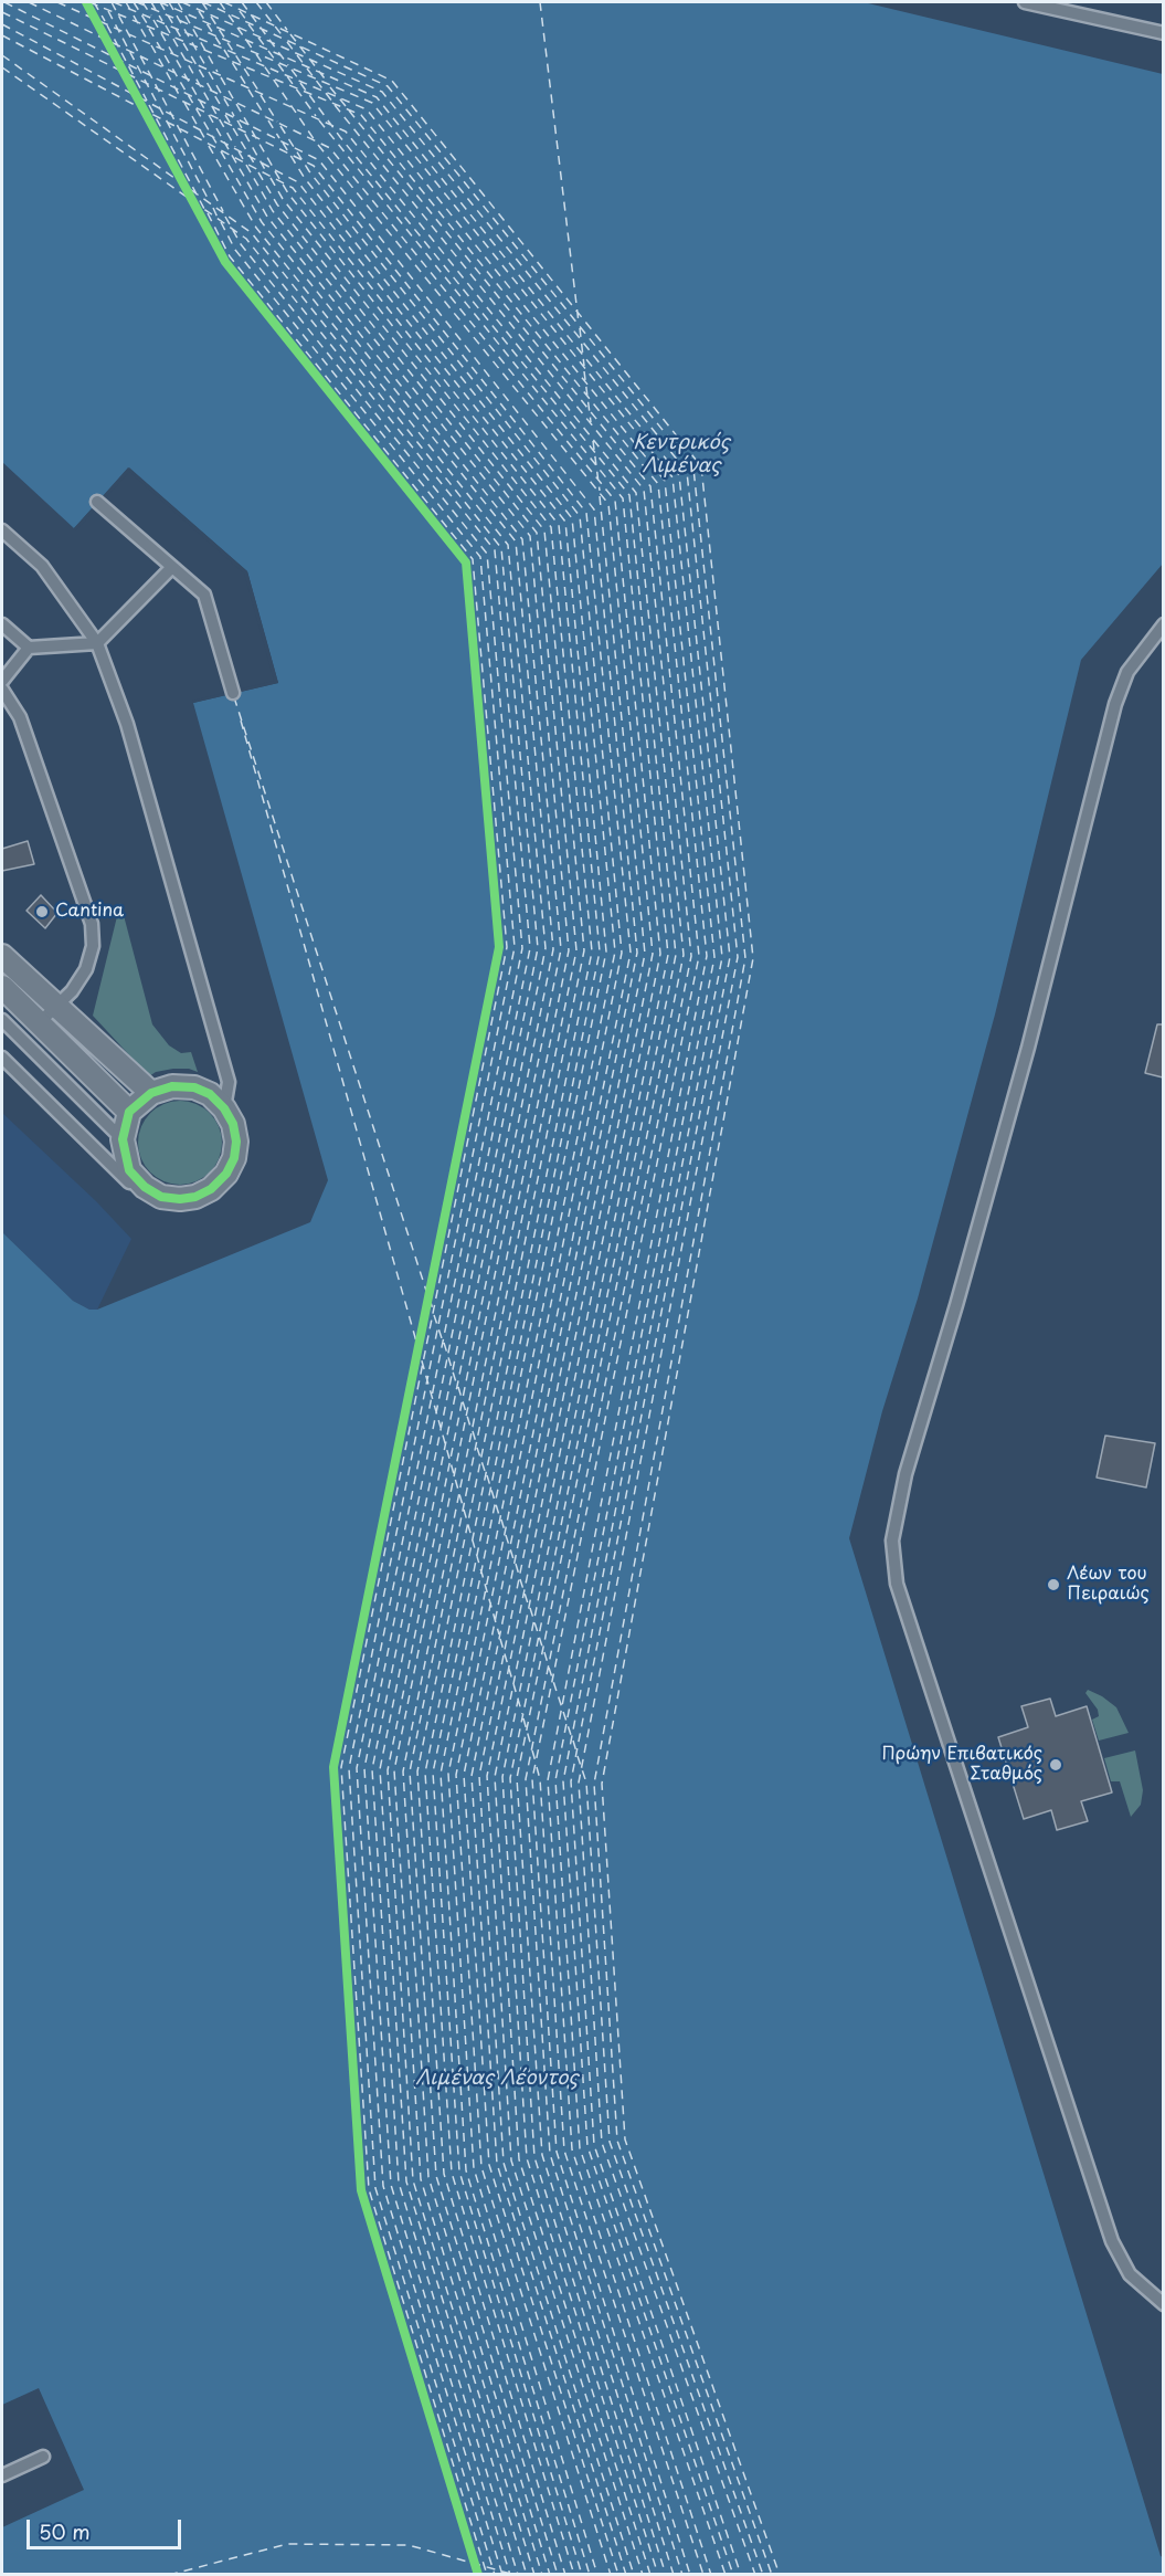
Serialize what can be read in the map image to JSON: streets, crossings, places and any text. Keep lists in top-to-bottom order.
{
  "water": ["Κεντρικός Λιμένας", "Λιμένας Λέοντος"],
  "places": ["Cantina", "Λέων του Πειραιώς", "Πρώην Επιβατικός Σταθμός"],
  "scale_bar": "50 m"
}
